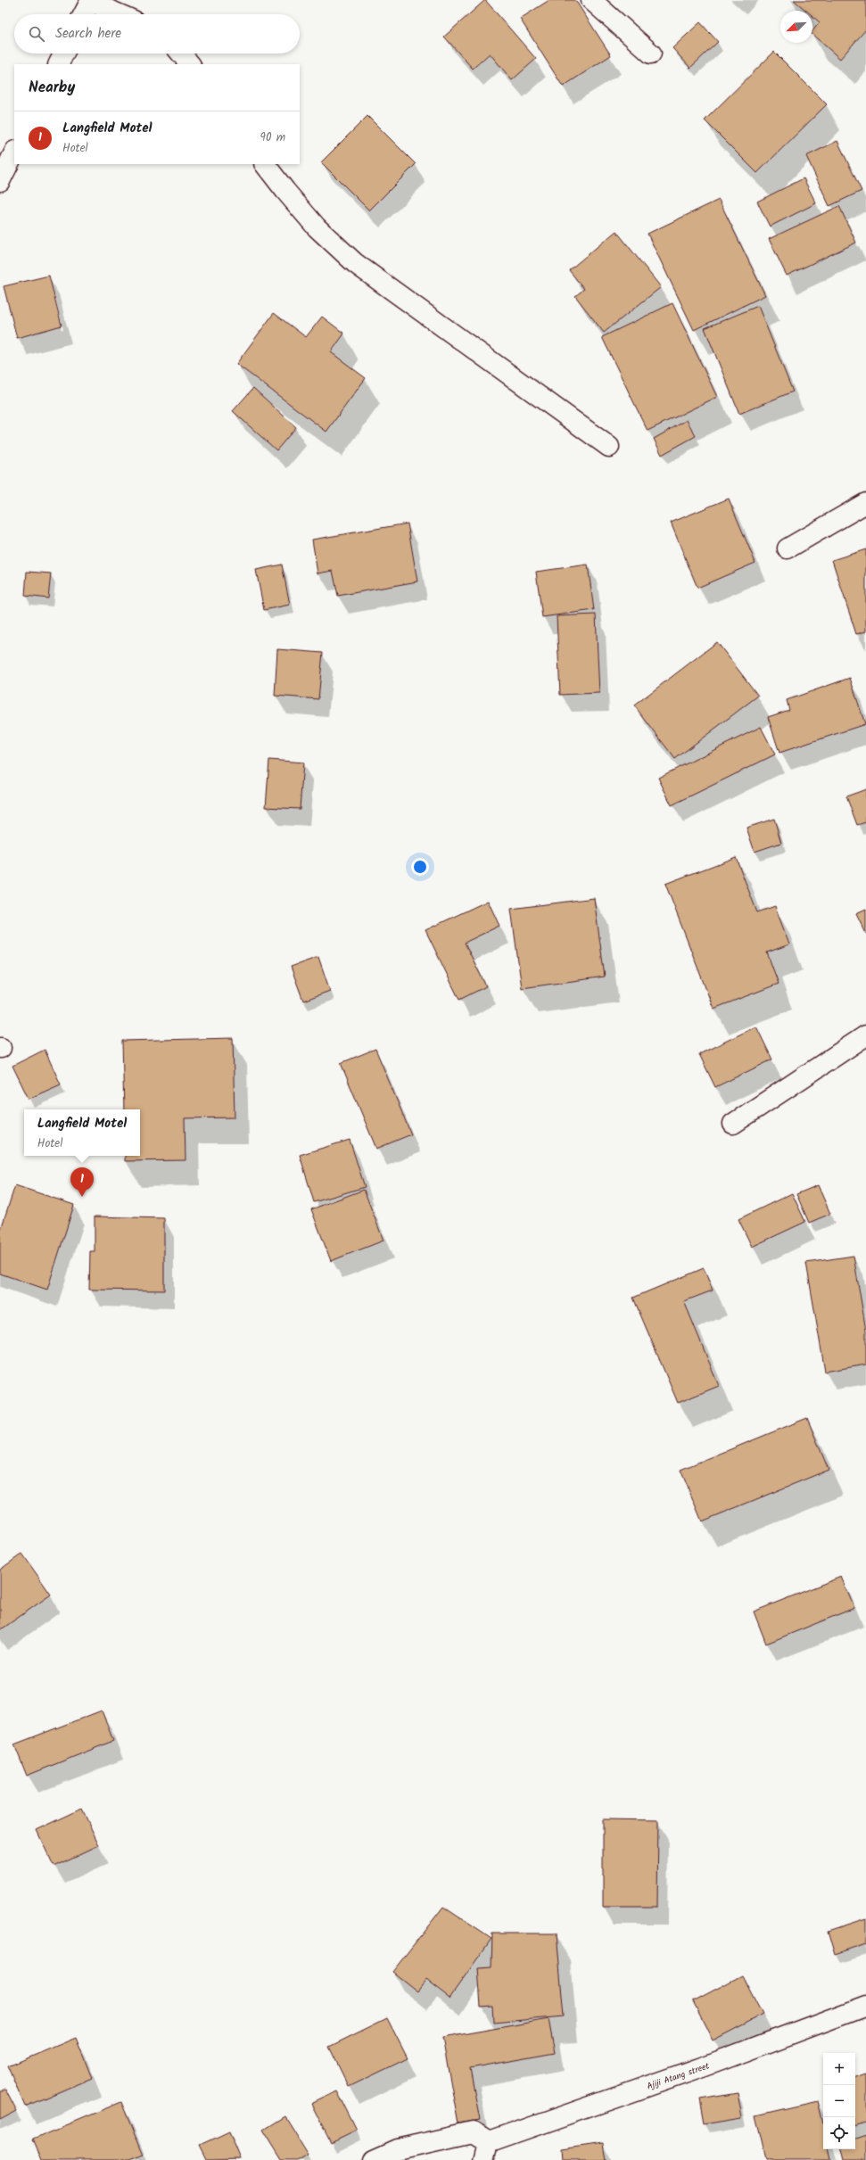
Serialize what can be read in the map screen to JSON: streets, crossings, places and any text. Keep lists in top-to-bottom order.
{
  "streets": {
    "street": ["Ajiji Atang street"]
  },
  "north": "bottom left",
  "page": {
    "search": "Search here",
    "heading": "Nearby",
    "list": [
      {
        "mark": "1",
        "name": "Langfield Motel",
        "note": "Hotel",
        "value": "90 m"
      }
    ],
    "popup": ["Langfield Motel", "Hotel"],
    "pins": "1",
    "map_buttons": ["+", "−"]
  }
}
